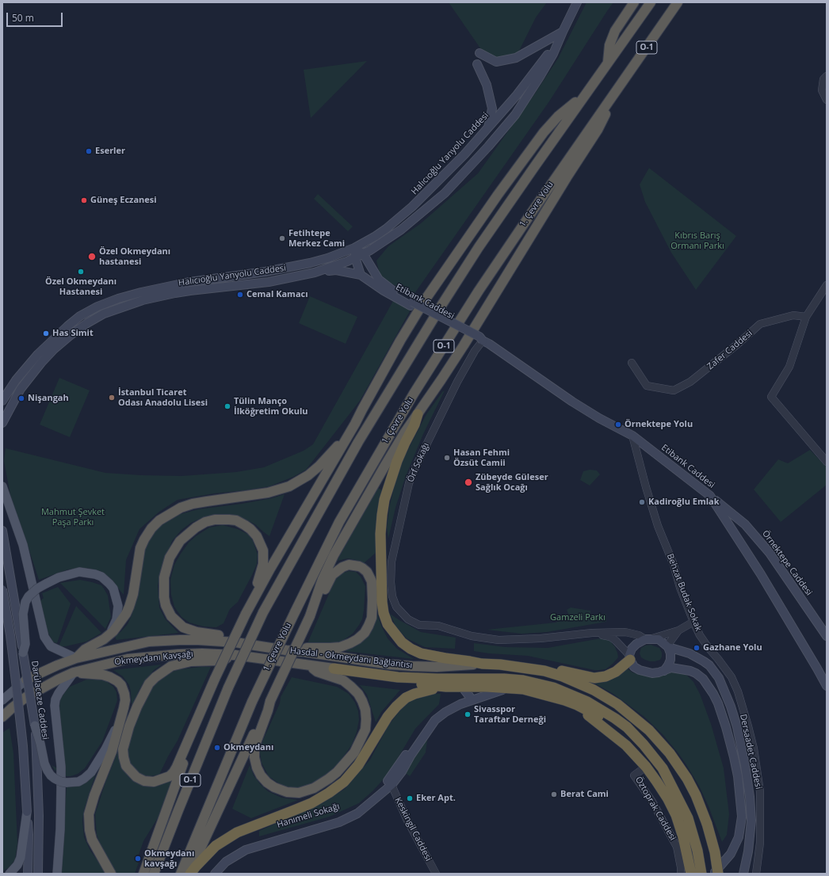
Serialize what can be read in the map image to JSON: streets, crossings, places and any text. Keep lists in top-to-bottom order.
{
  "streets": {
    "highway": [
      "O-1",
      "1. Çevre Yolu",
      "Okmeydanı Kavşağı",
      "Hasdal - Okmeydanı Bağlantısı"
    ],
    "main road": [
      "Halıcıoğlu Yanyolu Caddesi",
      "Etibank Caddesi",
      "Örnektepe Caddesi",
      "Darülaceze Caddesi",
      "Dersaadet Caddesi",
      "Hanımeli Sokağı"
    ],
    "street": [
      "Zafer Caddesi",
      "Örf Sokağı",
      "Behzat Budak Sokak",
      "Öztoprak Caddesi",
      "Keskingil Caddesi"
    ]
  },
  "crossings": [
    ["Halıcıoğlu Yanyolu Caddesi", "Etibank Caddesi"],
    ["Etibank Caddesi", "Örf Sokağı"],
    ["Etibank Caddesi", "Örnektepe Caddesi"],
    ["Etibank Caddesi", "Behzat Budak Sokak"],
    ["Okmeydanı Kavşağı", "Hasdal - Okmeydanı Bağlantısı"],
    ["Hanımeli Sokağı", "Keskingil Caddesi"]
  ],
  "parks": ["Kıbrıs Barış Ormanı Parkı", "Mahmut Şevket Paşa Parkı", "Gamzeli Parkı"],
  "places": [
    "Eserler",
    "Güneş Eczanesi",
    "Fetihtepe Merkez Cami",
    "Özel Okmeydanı hastanesi",
    "Özel Okmeydanı Hastanesi",
    "Cemal Kamacı",
    "Has Simit",
    "İstanbul Ticaret Odası Anadolu Lisesi",
    "Nişangah",
    "Tülin Manço İlköğretim Okulu",
    "Örnektepe Yolu",
    "Hasan Fehmi Özsüt Camii",
    "Zübeyde Güleser Sağlık Ocağı",
    "Kadiroğlu Emlak",
    "Gazhane Yolu",
    "Sivasspor Taraftar Derneği",
    "Okmeydanı",
    "Berat Cami",
    "Eker Apt.",
    "Okmeydanı kavşağı"
  ],
  "scale_bar": "50 m"
}
